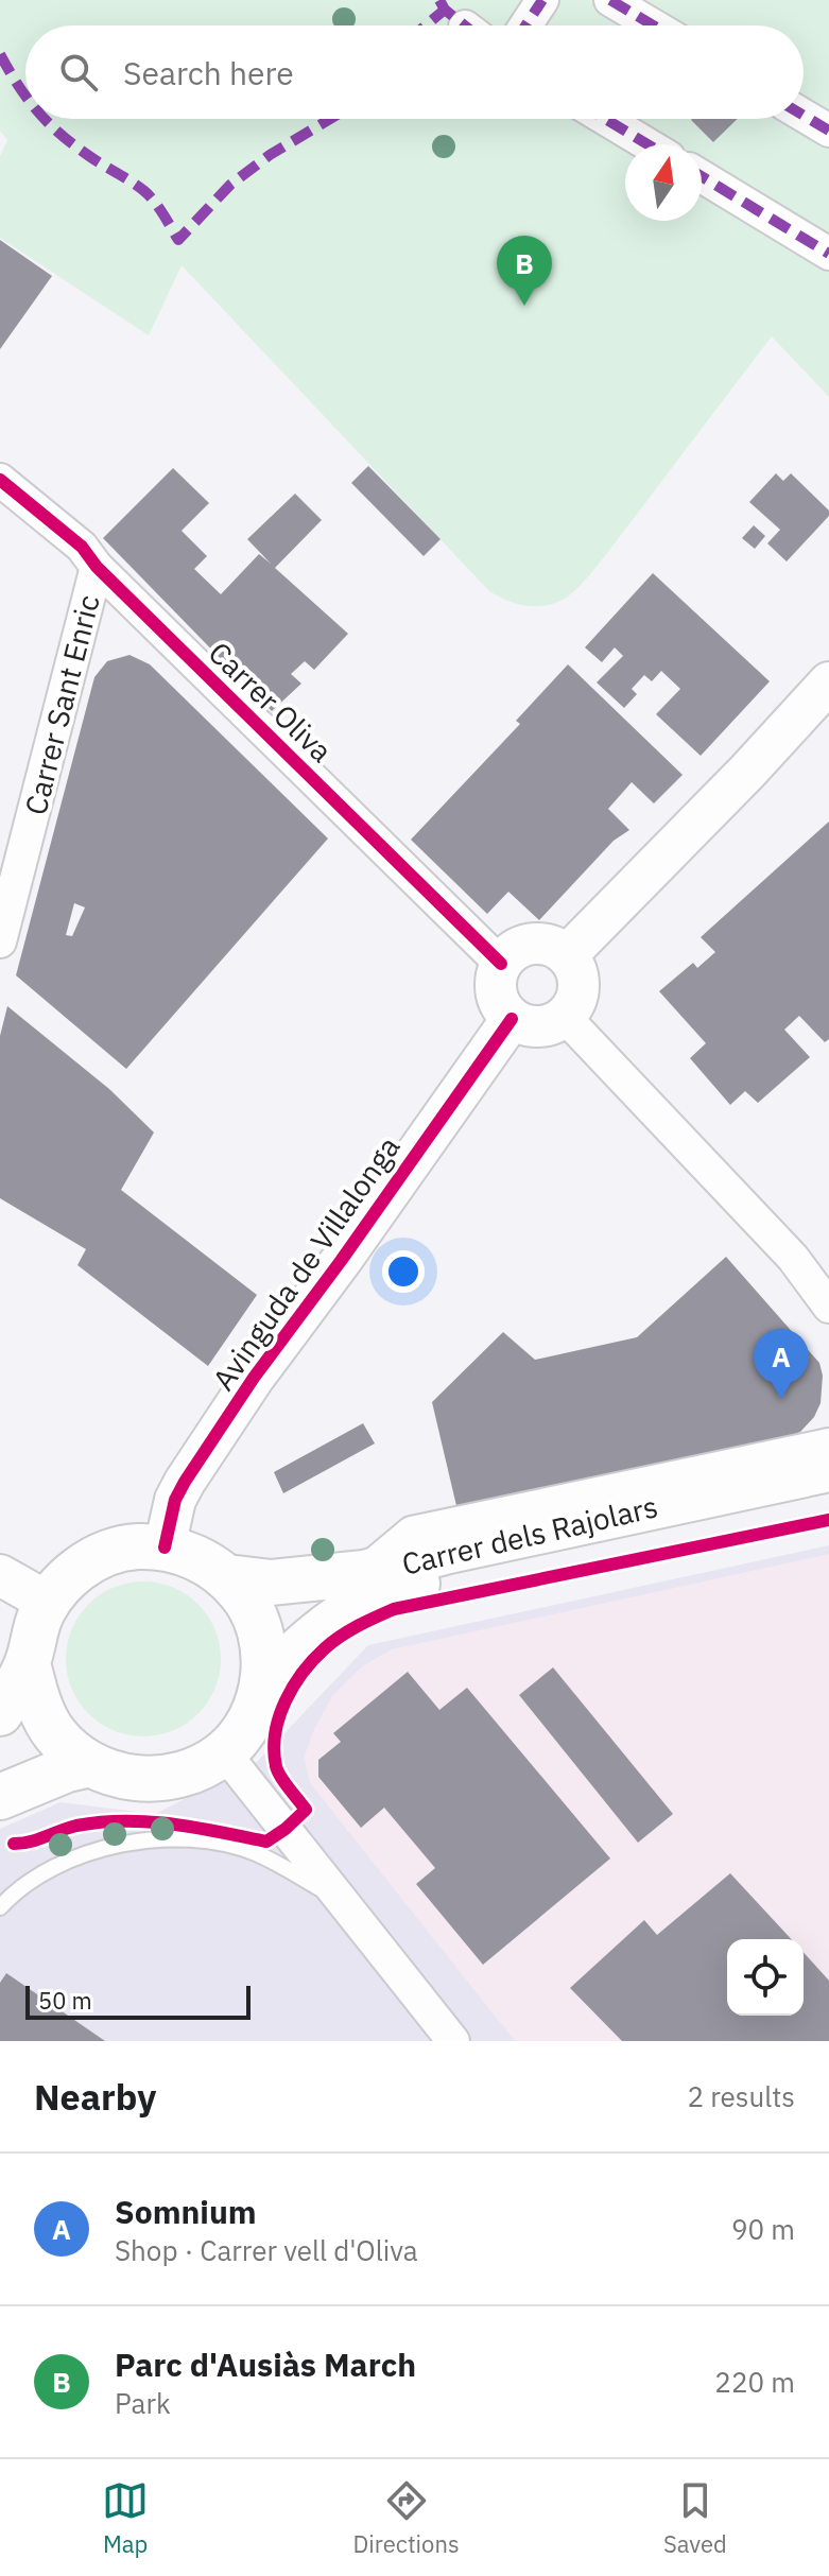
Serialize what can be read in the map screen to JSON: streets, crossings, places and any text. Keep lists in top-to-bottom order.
{
  "streets": {
    "main road": ["Carrer dels Rajolars"],
    "street": ["Carrer Oliva", "Carrer Sant Enric", "Avinguda de Villalonga"]
  },
  "crossings": [
    ["Carrer Oliva", "Carrer Sant Enric"],
    ["Carrer Oliva", "Avinguda de Villalonga"],
    ["Avinguda de Villalonga", "Carrer dels Rajolars"]
  ],
  "scale_bar": "50 m",
  "north": "top",
  "page": {
    "search": "Search here",
    "pins": ["B", "A"],
    "scale": "50 m",
    "heading": ["Nearby", "2 results"],
    "list": [
      {
        "mark": "A",
        "name": "Somnium",
        "note": "Shop · Carrer vell d'Oliva",
        "value": "90 m"
      },
      {
        "mark": "B",
        "name": "Parc d'Ausiàs March",
        "note": "Park",
        "value": "220 m"
      }
    ],
    "nav": ["Map", "Directions", "Saved"]
  }
}
